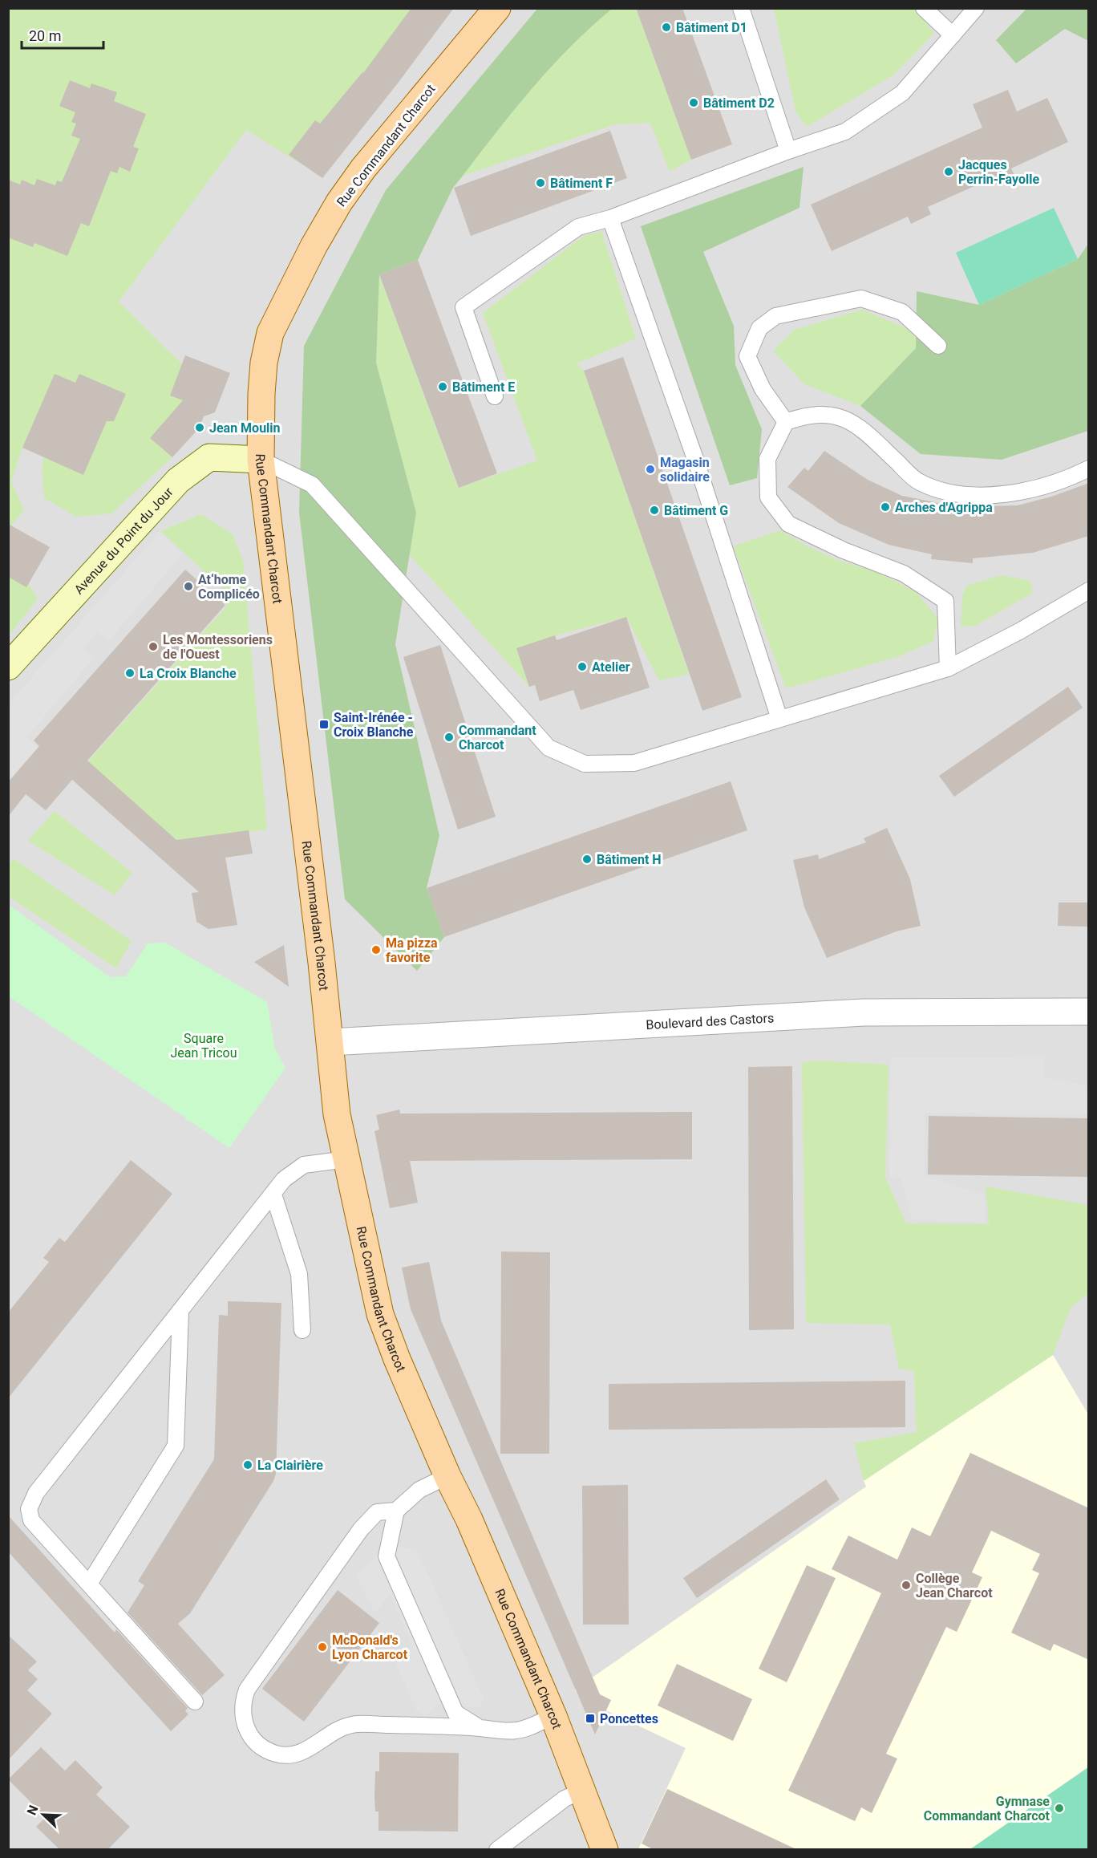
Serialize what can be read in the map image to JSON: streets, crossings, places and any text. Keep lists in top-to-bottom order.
{
  "streets": {
    "main road": ["Rue Commandant Charcot", "Avenue du Point du Jour"],
    "street": ["Boulevard des Castors"]
  },
  "crossings": [
    ["Rue Commandant Charcot", "Avenue du Point du Jour"],
    ["Rue Commandant Charcot", "Boulevard des Castors"]
  ],
  "parks": ["Square Jean Tricou"],
  "places": {
    "other": [
      "Bâtiment D1",
      "Bâtiment D2",
      "Jacques Perrin-Fayolle",
      "Bâtiment F",
      "Bâtiment E",
      "Jean Moulin",
      "Magasin solidaire",
      "Arches d'Agrippa",
      "Bâtiment G",
      "At‘home Complicéo",
      "Les Montessoriens de l'Ouest",
      "Atelier",
      "La Croix Blanche",
      "Commandant Charcot",
      "Bâtiment H",
      "Ma pizza favorite",
      "La Clairière",
      "Collège Jean Charcot",
      "McDonald's Lyon Charcot",
      "Gymnase Commandant Charcot"
    ],
    "transit": ["Saint-Irénée - Croix Blanche", "Poncettes"]
  },
  "scale_bar": "20 m",
  "north": "top left"
}
